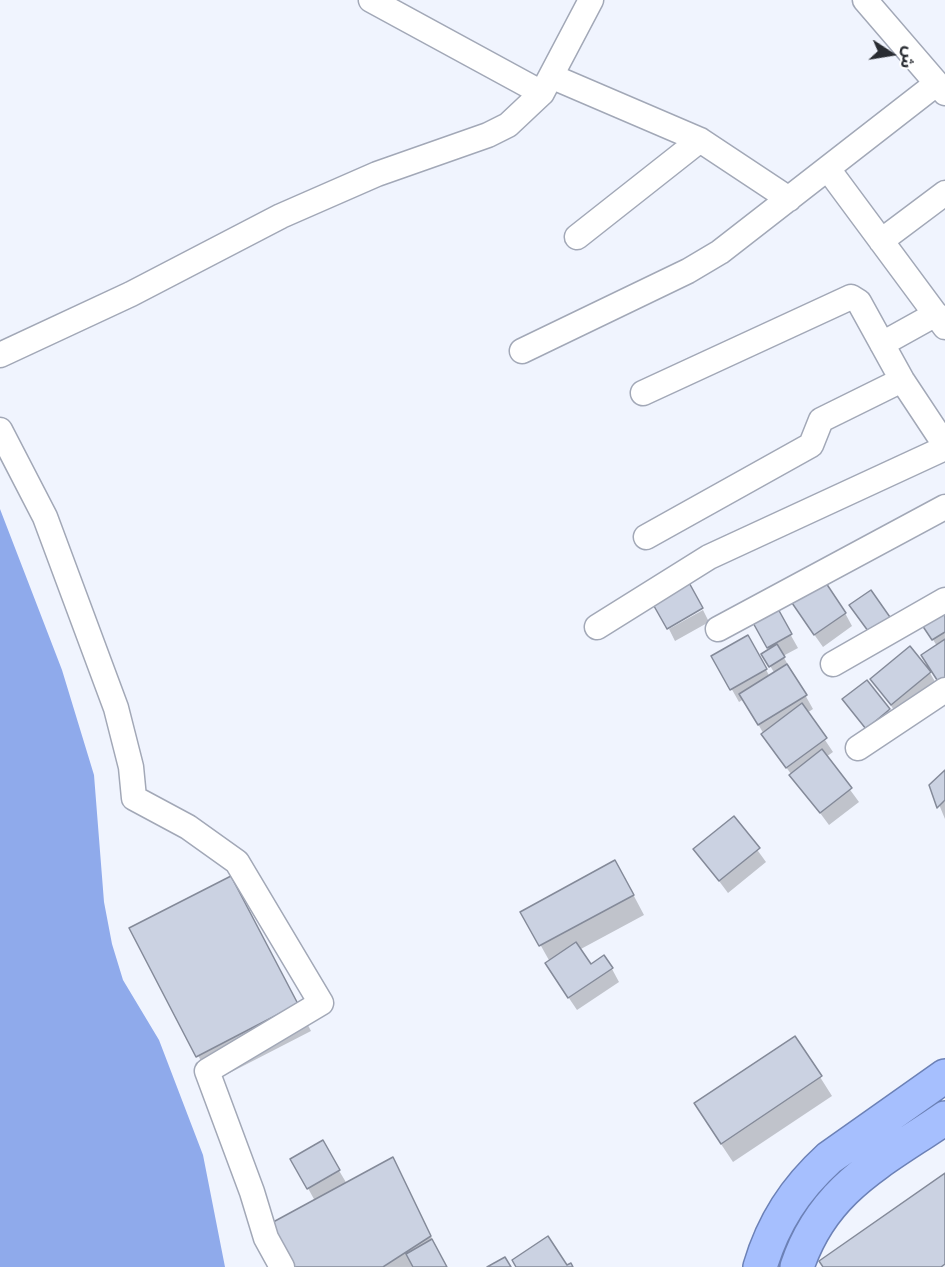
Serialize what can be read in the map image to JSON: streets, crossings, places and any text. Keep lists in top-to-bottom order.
{
  "north": "right"
}
